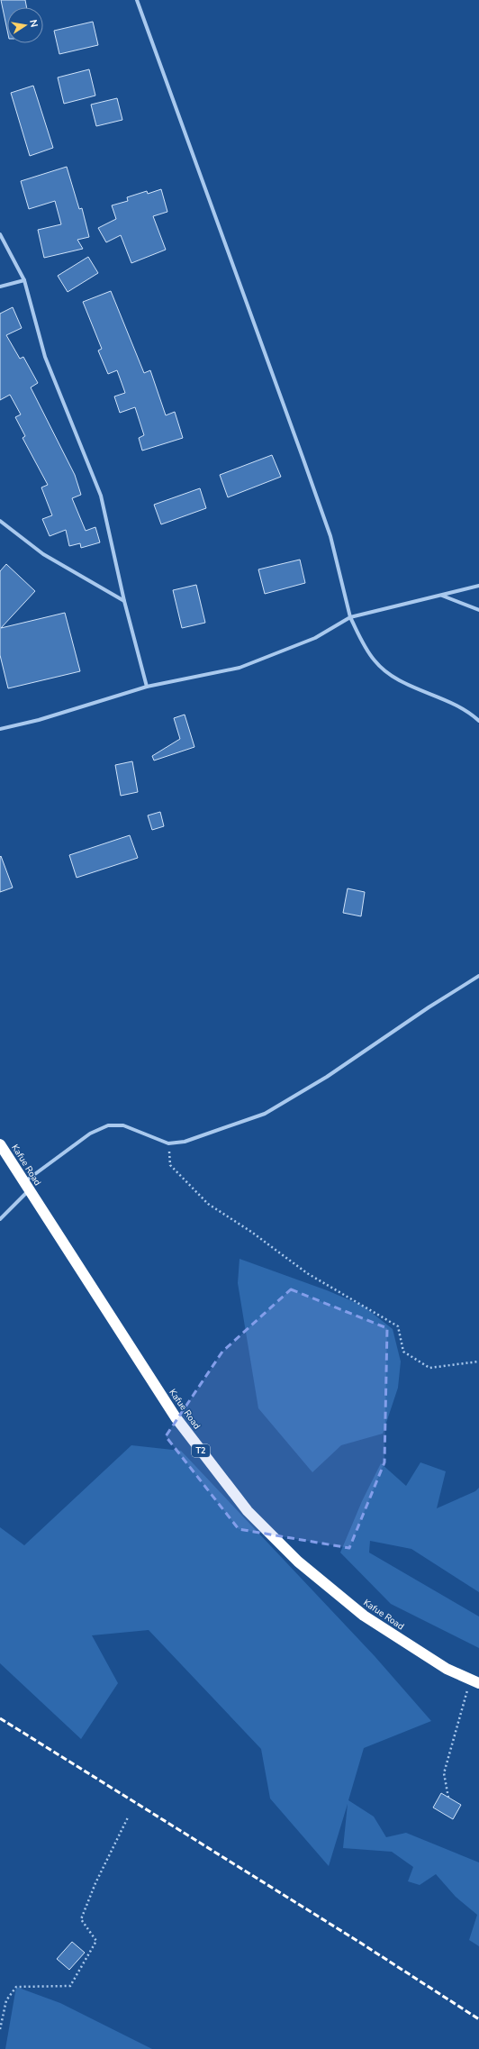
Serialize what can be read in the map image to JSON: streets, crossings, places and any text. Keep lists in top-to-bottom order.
{
  "streets": {
    "highway": ["Kafue Road", "T2"]
  },
  "north": "right"
}
